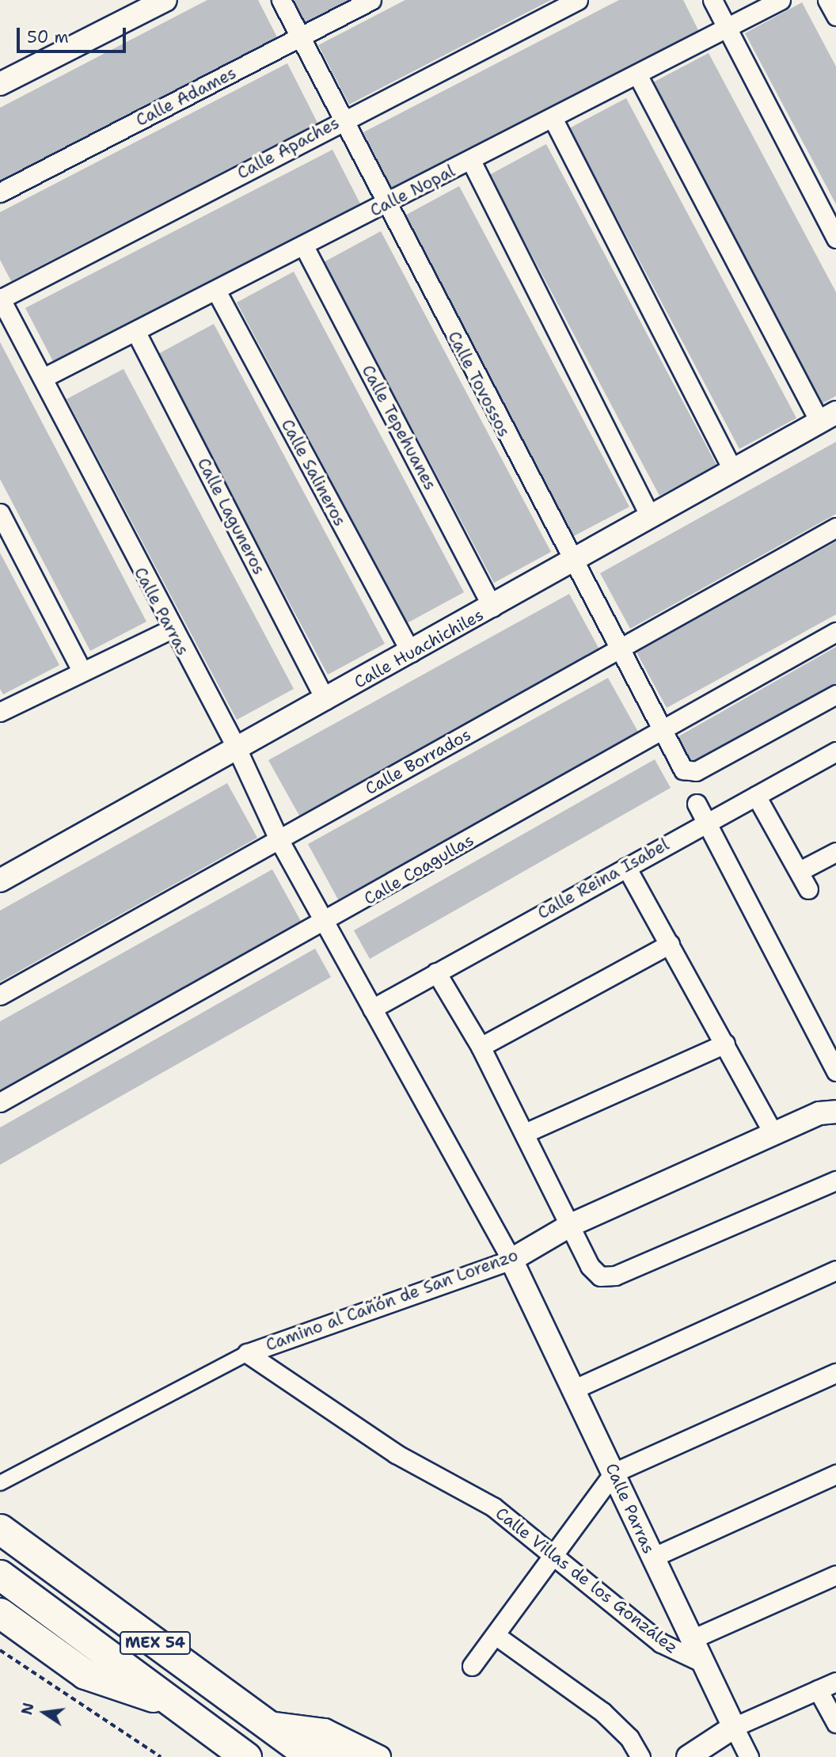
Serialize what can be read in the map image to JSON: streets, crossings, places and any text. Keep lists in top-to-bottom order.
{
  "streets": {
    "highway": ["MEX 54"],
    "street": [
      "Calle Adames",
      "Calle Apaches",
      "Calle Nopal",
      "Calle Tovossos",
      "Calle Tepehuanes",
      "Calle Salineros",
      "Calle Laguneros",
      "Calle Parras",
      "Calle Huachichiles",
      "Calle Borrados",
      "Calle Coagullas",
      "Calle Reina Isabel",
      "Camino al Cañón de San Lorenzo",
      "Calle Villas de los González"
    ]
  },
  "crossings": [
    ["Calle Adames", "Calle Tovossos"],
    ["Calle Apaches", "Calle Tovossos"],
    ["Calle Apaches", "Calle Parras"],
    ["Calle Nopal", "Calle Tovossos"],
    ["Calle Nopal", "Calle Tepehuanes"],
    ["Calle Nopal", "Calle Salineros"],
    ["Calle Nopal", "Calle Laguneros"],
    ["Calle Nopal", "Calle Parras"],
    ["Calle Tovossos", "Calle Huachichiles"],
    ["Calle Tovossos", "Calle Borrados"],
    ["Calle Tovossos", "Calle Coagullas"],
    ["Calle Tepehuanes", "Calle Huachichiles"],
    ["Calle Salineros", "Calle Huachichiles"],
    ["Calle Laguneros", "Calle Huachichiles"],
    ["Calle Parras", "Calle Huachichiles"],
    ["Calle Parras", "Calle Borrados"],
    ["Calle Parras", "Calle Coagullas"],
    ["Calle Parras", "Calle Reina Isabel"],
    ["Calle Parras", "Camino al Cañón de San Lorenzo"],
    ["Calle Parras", "Calle Villas de los González"],
    ["Camino al Cañón de San Lorenzo", "Calle Villas de los González"]
  ],
  "scale_bar": "50 m",
  "north": "left"
}
